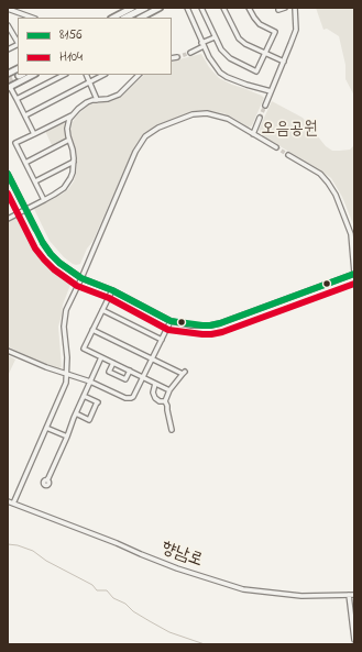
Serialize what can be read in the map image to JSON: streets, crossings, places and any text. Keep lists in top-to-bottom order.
{
  "streets": {
    "street": ["향남로"]
  },
  "parks": ["오음공원"],
  "lines": ["transit line 8156", "transit line H104"],
  "legend": ["8156", "H104"]
}
